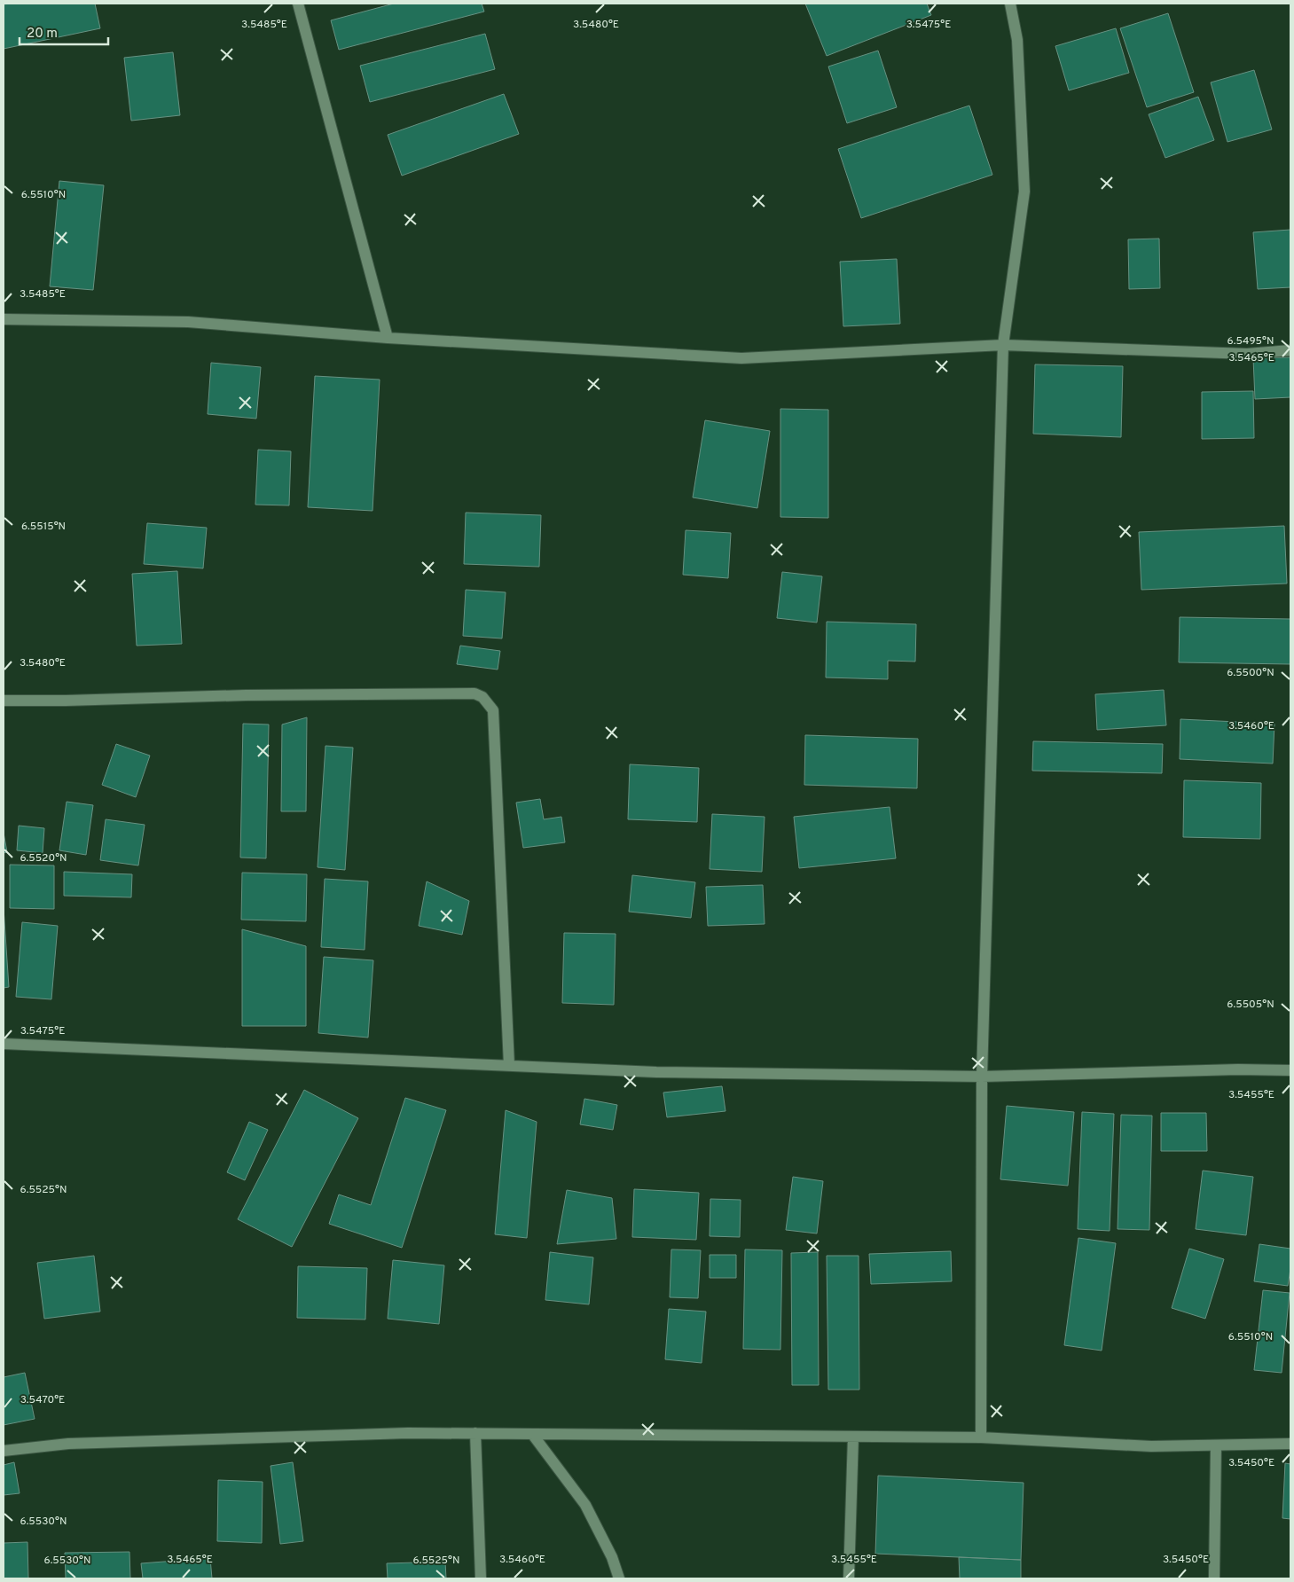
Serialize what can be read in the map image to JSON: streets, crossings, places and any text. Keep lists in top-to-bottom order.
{
  "scale_bar": "20 m",
  "coordinates": [
    "3.5485°E",
    "3.5480°E",
    "3.5475°E",
    "6.5510°N",
    "6.5495°N",
    "3.5465°E",
    "6.5515°N",
    "6.5500°N",
    "3.5460°E",
    "6.5520°N",
    "6.5505°N",
    "3.5455°E",
    "6.5525°N",
    "3.5470°E",
    "3.5450°E",
    "6.5530°N"
  ]
}
